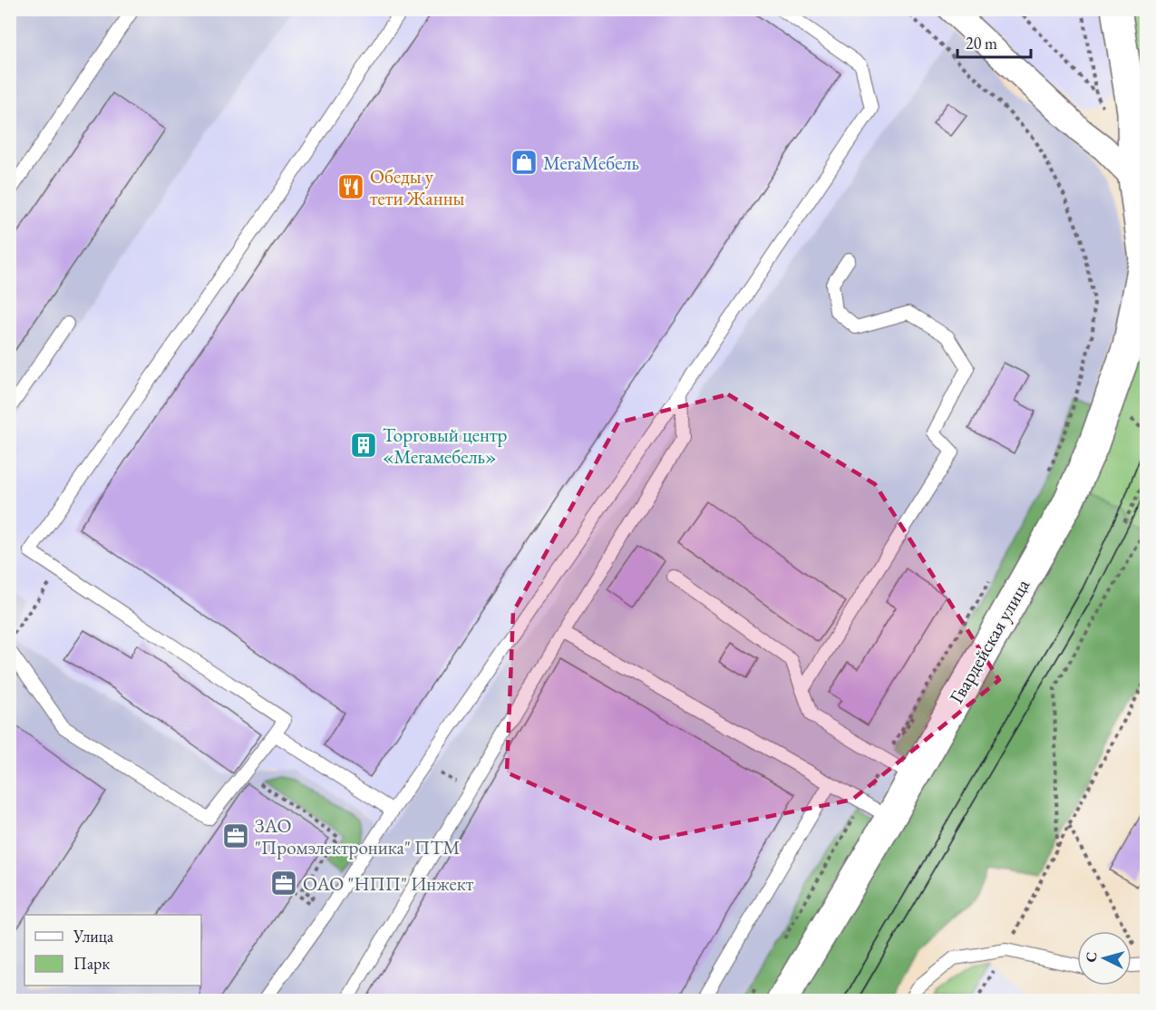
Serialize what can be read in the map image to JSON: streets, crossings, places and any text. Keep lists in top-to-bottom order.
{
  "streets": {
    "street": ["Гвардейская улица"]
  },
  "places": {
    "shop": ["МегаМебель"],
    "restaurant": ["Обеды у тети Жанны"],
    "building": ["Торговый центр «Мегамебель»"],
    "office": ["ЗАО \"Промэлектроника\" ПТМ", "ОАО \"НПП\" Инжект"]
  },
  "legend": ["Улица", "Парк"],
  "scale_bar": "20 m",
  "north": "left"
}
